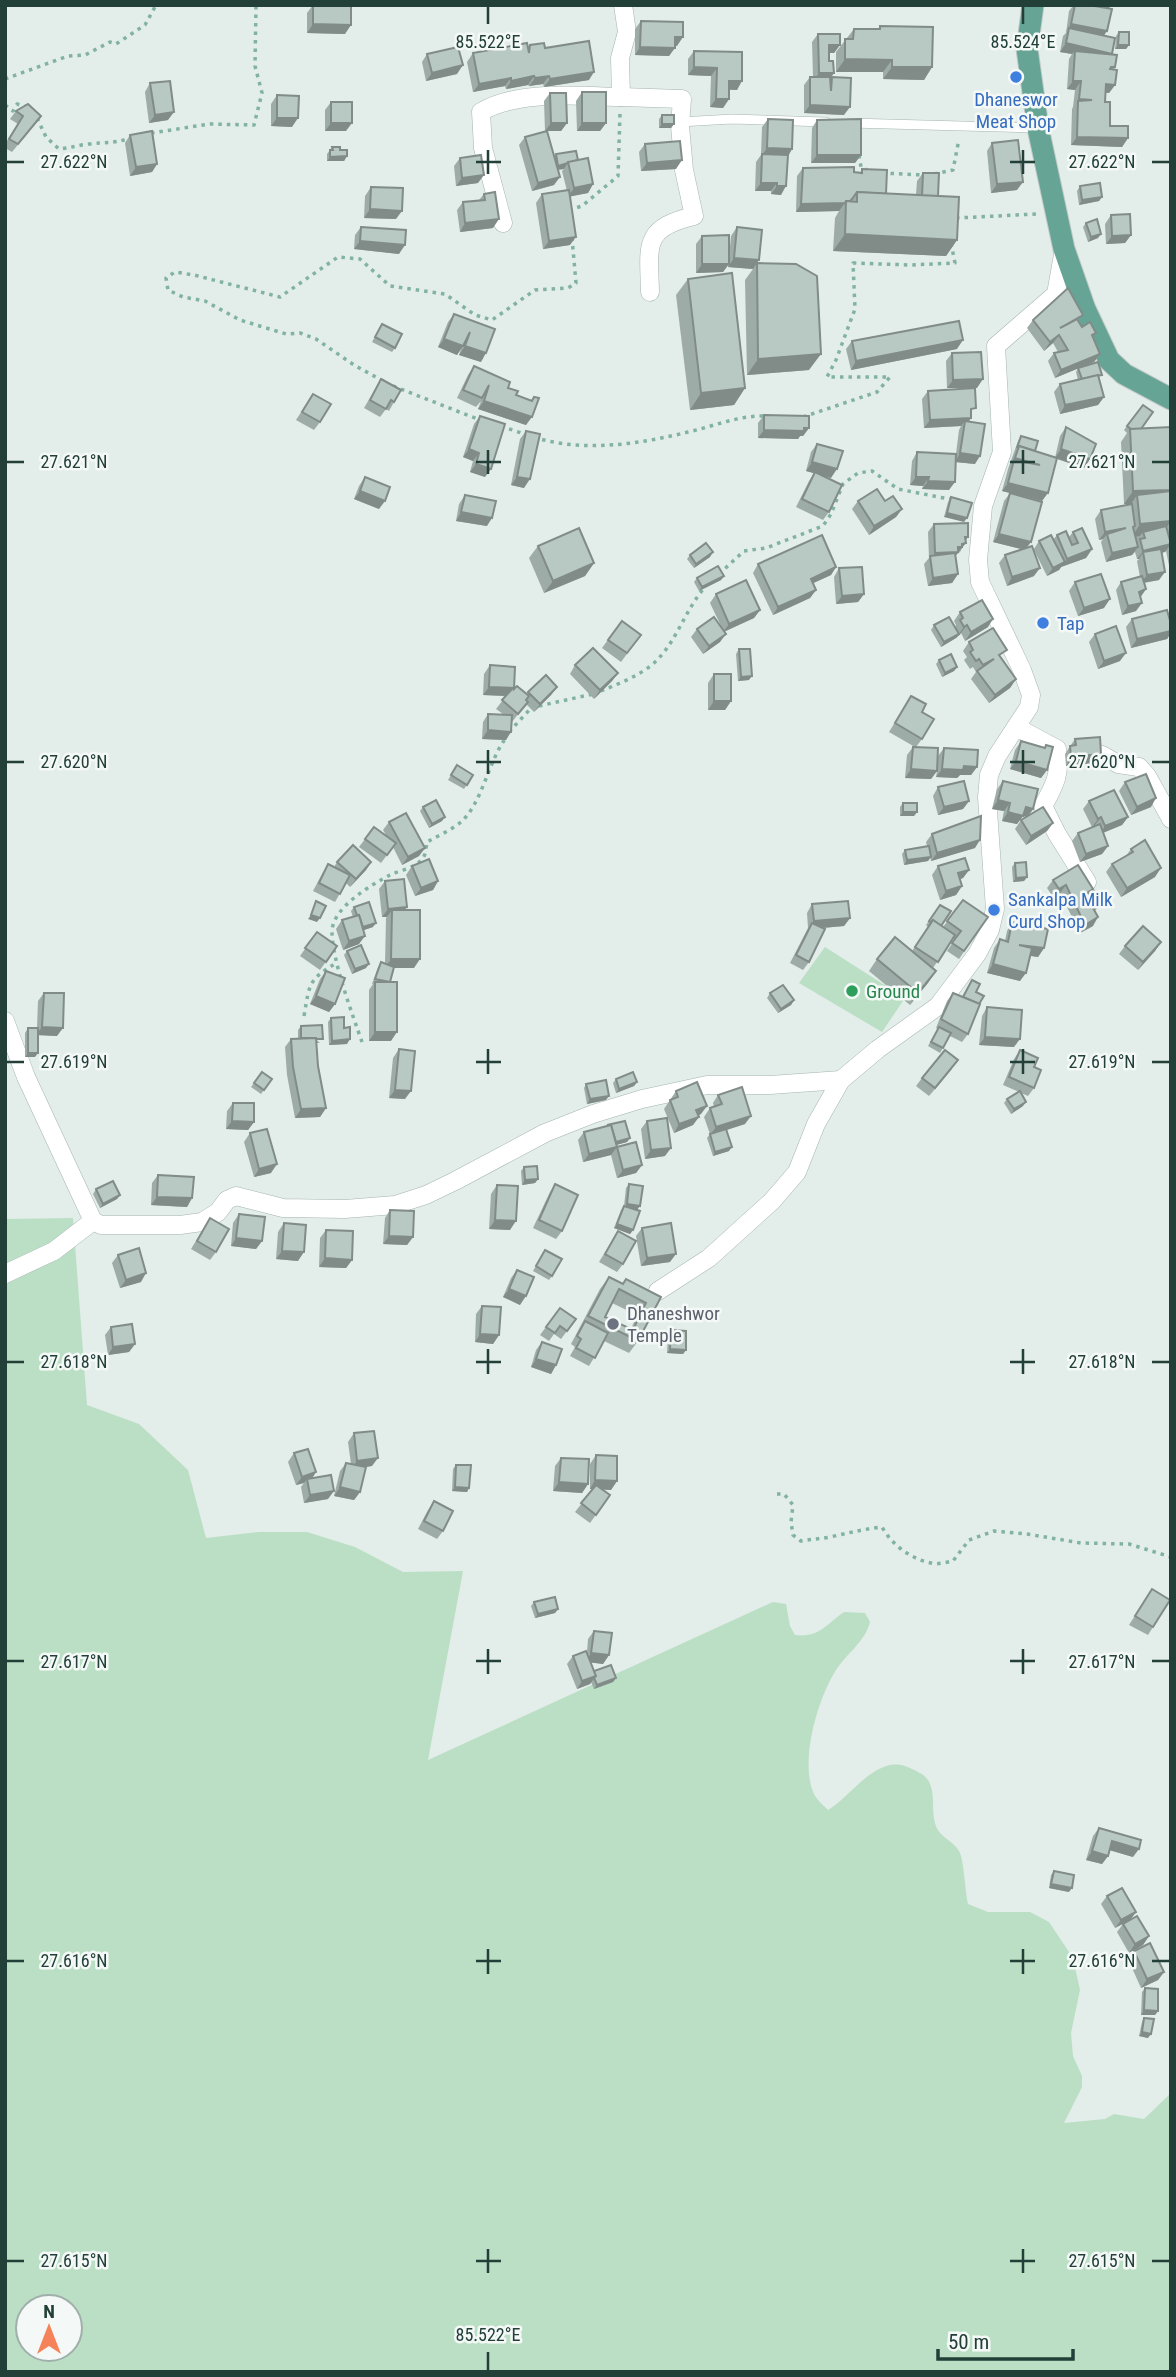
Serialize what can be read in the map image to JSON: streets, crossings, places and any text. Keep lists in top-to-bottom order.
{
  "places": [
    "Dhaneswor Meat Shop",
    "Tap",
    "Sankalpa Milk Curd Shop",
    "Ground",
    "Dhaneshwor Temple"
  ],
  "scale_bar": "50 m",
  "north": "top",
  "coordinates": [
    "85.522°E",
    "85.524°E",
    "27.622°N",
    "27.621°N",
    "27.620°N",
    "27.619°N",
    "27.618°N",
    "27.617°N",
    "27.616°N",
    "27.615°N"
  ]
}
